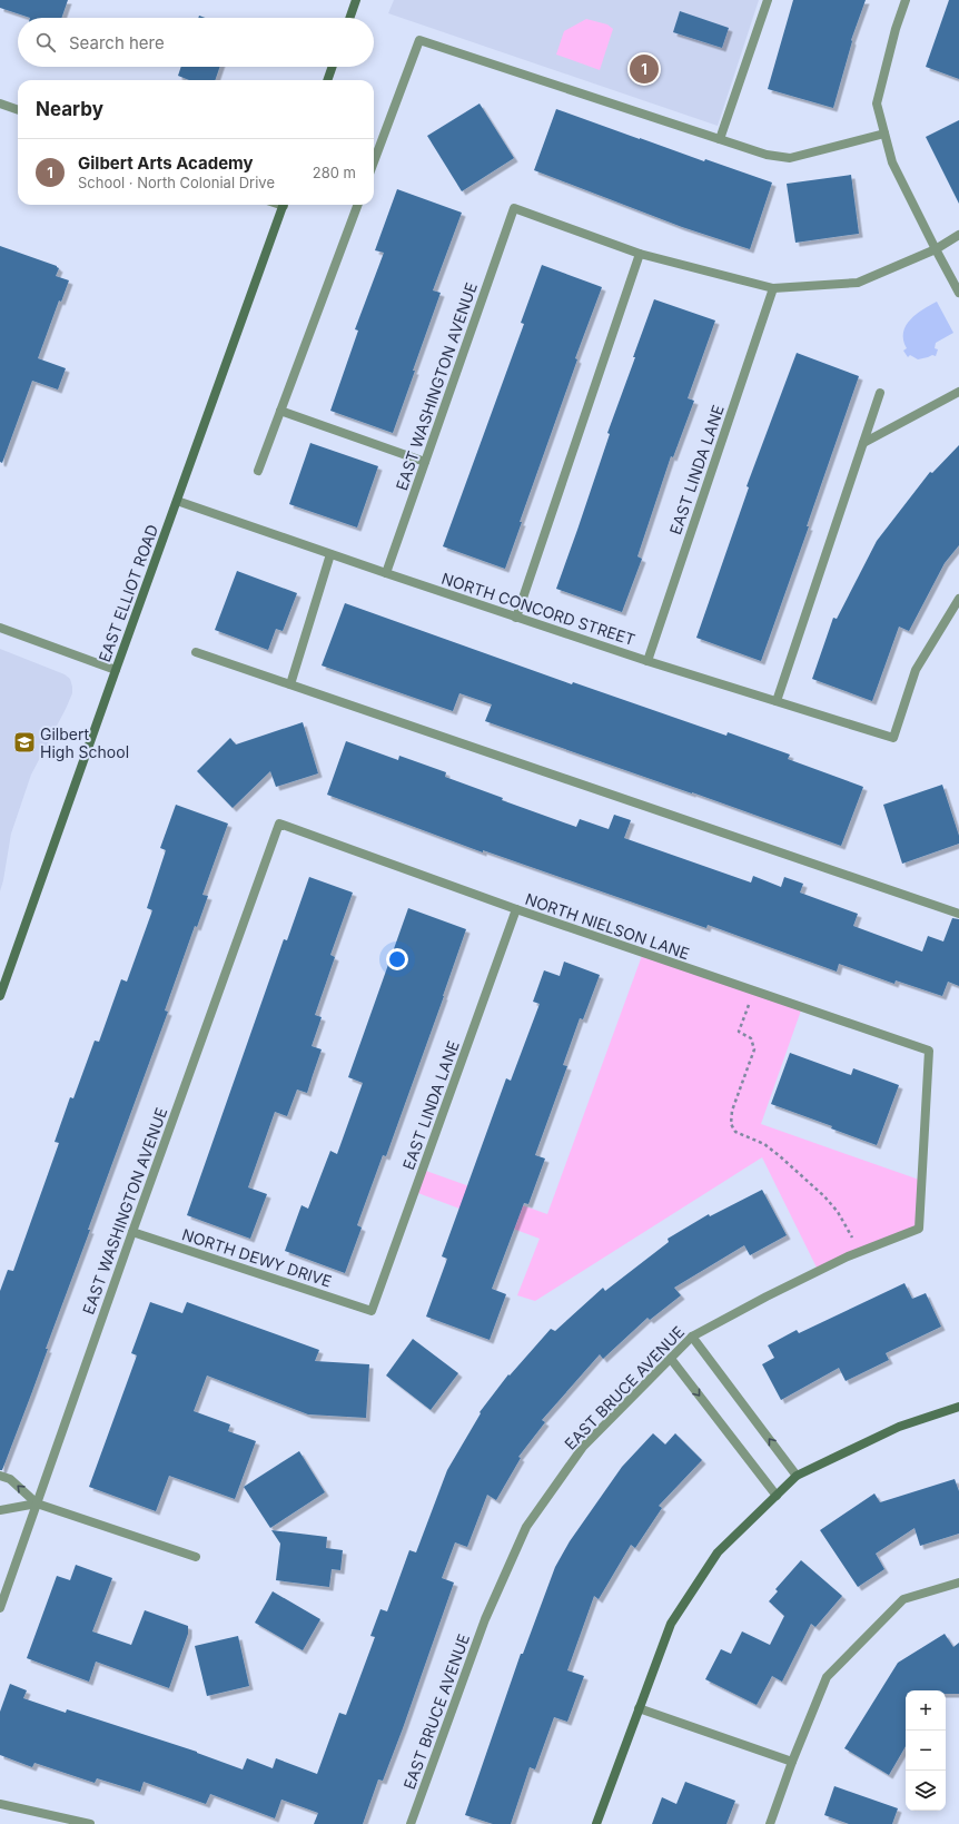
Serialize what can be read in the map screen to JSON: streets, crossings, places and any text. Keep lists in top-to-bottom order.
{
  "streets": {
    "main road": ["EAST ELLIOT ROAD"],
    "street": [
      "EAST WASHINGTON AVENUE",
      "EAST LINDA LANE",
      "NORTH CONCORD STREET",
      "NORTH NIELSON LANE",
      "NORTH DEWY DRIVE",
      "EAST BRUCE AVENUE"
    ]
  },
  "crossings": [
    ["EAST WASHINGTON AVENUE", "NORTH CONCORD STREET"],
    ["EAST WASHINGTON AVENUE", "NORTH NIELSON LANE"],
    ["EAST WASHINGTON AVENUE", "NORTH DEWY DRIVE"],
    ["EAST LINDA LANE", "NORTH CONCORD STREET"],
    ["EAST LINDA LANE", "NORTH NIELSON LANE"],
    ["EAST LINDA LANE", "NORTH DEWY DRIVE"],
    ["EAST ELLIOT ROAD", "NORTH CONCORD STREET"],
    ["NORTH NIELSON LANE", "EAST BRUCE AVENUE"]
  ],
  "places": {
    "school or university": ["Gilbert High School"]
  },
  "page": {
    "search": "Search here",
    "pins": "1",
    "heading": "Nearby",
    "list": [
      {
        "mark": "1",
        "name": "Gilbert Arts Academy",
        "note": "School · North Colonial Drive",
        "value": "280 m"
      }
    ],
    "map_buttons": ["+", "−"]
  }
}
